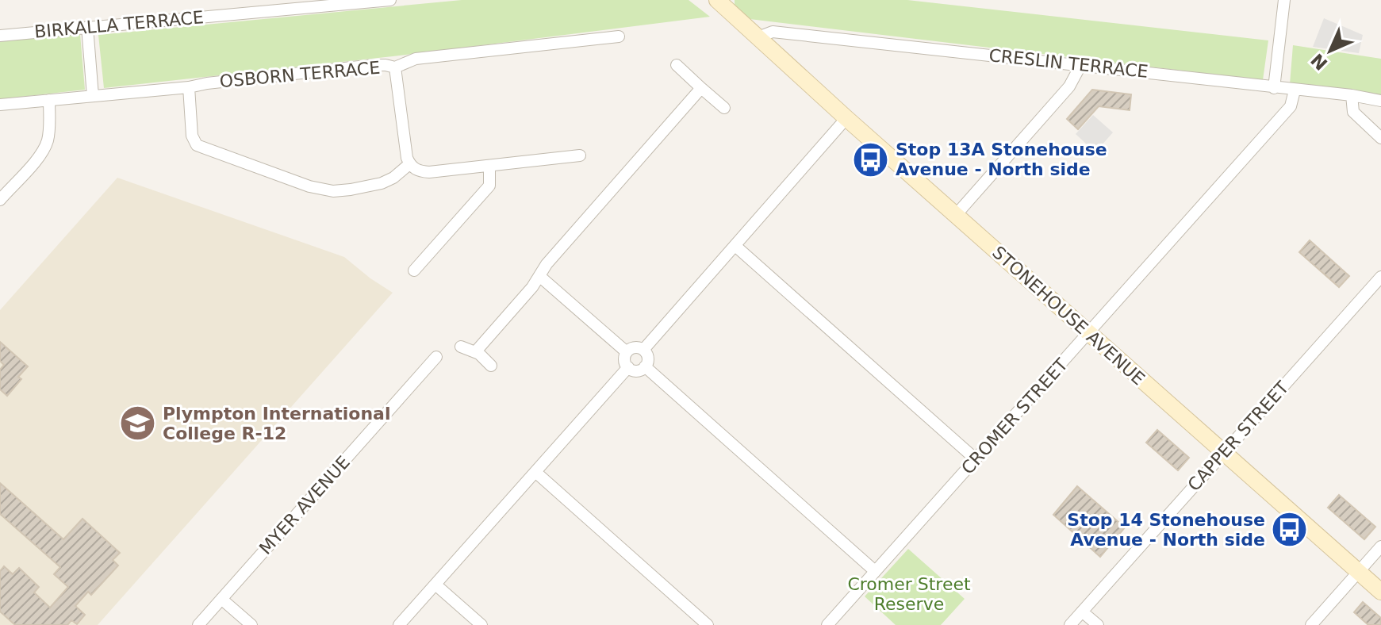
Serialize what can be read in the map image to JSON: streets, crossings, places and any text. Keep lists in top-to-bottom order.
{
  "streets": {
    "street": [
      "BIRKALLA TERRACE",
      "CRESLIN TERRACE",
      "OSBORN TERRACE",
      "STONEHOUSE AVENUE",
      "CROMER STREET",
      "CAPPER STREET",
      "MYER AVENUE"
    ]
  },
  "crossings": [
    ["CRESLIN TERRACE", "STONEHOUSE AVENUE"],
    ["CRESLIN TERRACE", "CROMER STREET"],
    ["STONEHOUSE AVENUE", "CROMER STREET"],
    ["STONEHOUSE AVENUE", "CAPPER STREET"]
  ],
  "parks": ["Cromer Street Reserve"],
  "places": {
    "bus stop": ["Stop 13A Stonehouse Avenue - North side", "Stop 14 Stonehouse Avenue - North side"],
    "school or university": ["Plympton International College R-12"]
  },
  "north": "bottom left"
}
